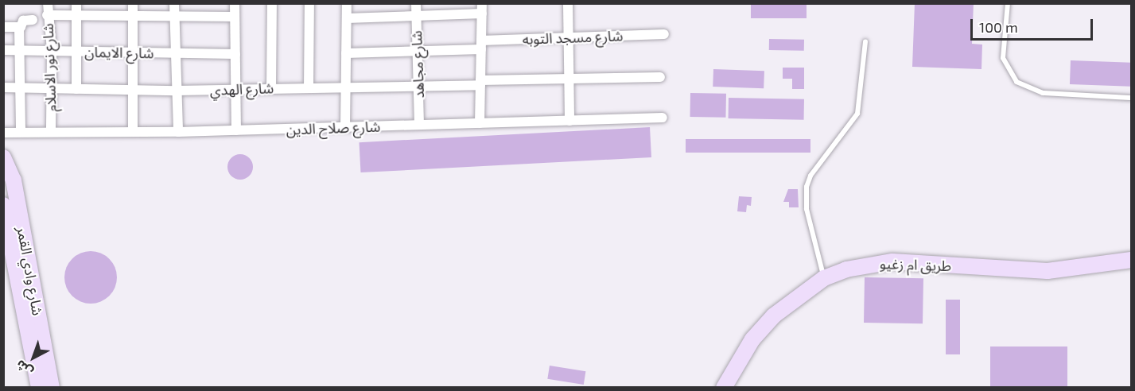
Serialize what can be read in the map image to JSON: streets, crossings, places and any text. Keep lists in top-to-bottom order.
{
  "streets": {
    "main road": ["طريق ام زغيو", "شارع وادي القمر"],
    "street": [
      "شارع مسجد التوبه",
      "شارع الايمان",
      "شارع مجاهد",
      "شارع نور الاسلام",
      "شارع الهدي",
      "شارع صلاح الدين"
    ]
  },
  "crossings": [
    ["شارع مسجد التوبه", "شارع مجاهد"],
    ["شارع الايمان", "شارع نور الاسلام"],
    ["شارع مجاهد", "شارع الهدي"],
    ["شارع مجاهد", "شارع صلاح الدين"],
    ["شارع نور الاسلام", "شارع الهدي"],
    ["شارع نور الاسلام", "شارع صلاح الدين"]
  ],
  "scale_bar": "100 m",
  "north": "bottom left"
}
